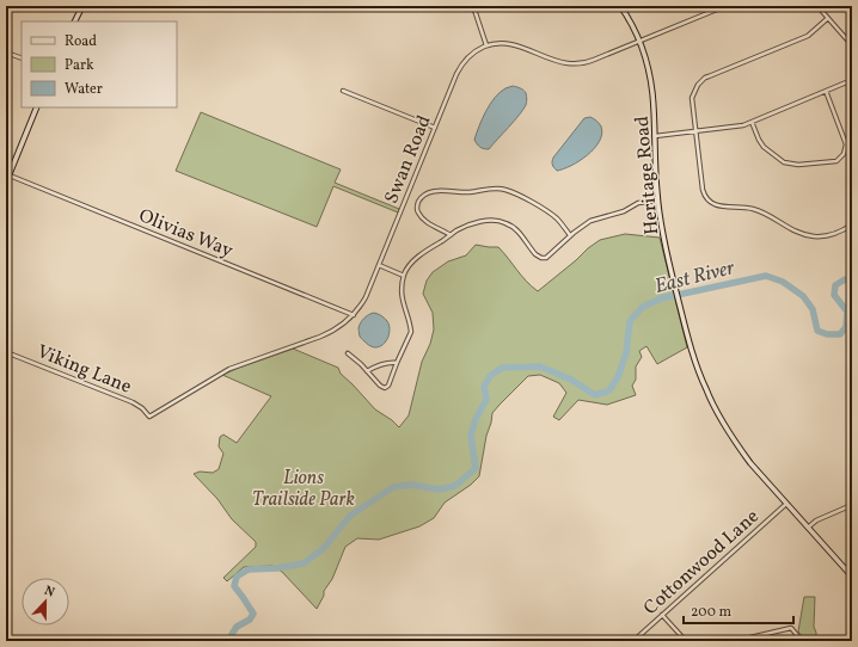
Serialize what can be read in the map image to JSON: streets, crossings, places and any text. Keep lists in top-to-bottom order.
{
  "streets": {
    "main road": ["Heritage Road"],
    "street": [
      "Swan Road",
      "Olivias Way",
      "Viking Lane",
      "Cottonwood Lane"
    ]
  },
  "crossings": [
    ["Swan Road", "Olivias Way"],
    ["Swan Road", "Viking Lane"],
    ["Heritage Road", "Cottonwood Lane"]
  ],
  "water": ["East River"],
  "parks": ["Lions Trailside Park"],
  "legend": ["Road", "Park", "Water"],
  "scale_bar": "200 m",
  "north": "top"
}
